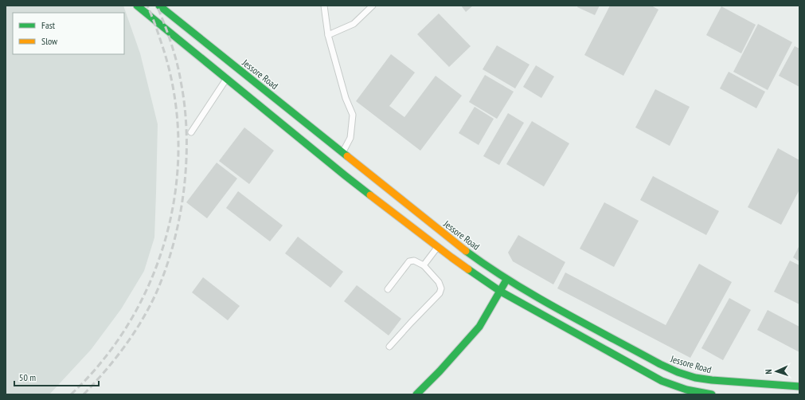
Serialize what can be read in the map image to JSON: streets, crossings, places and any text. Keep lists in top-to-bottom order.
{
  "streets": {
    "main road": ["Jessore Road"]
  },
  "legend": ["Fast", "Slow"],
  "scale_bar": "50 m",
  "north": "left"
}
